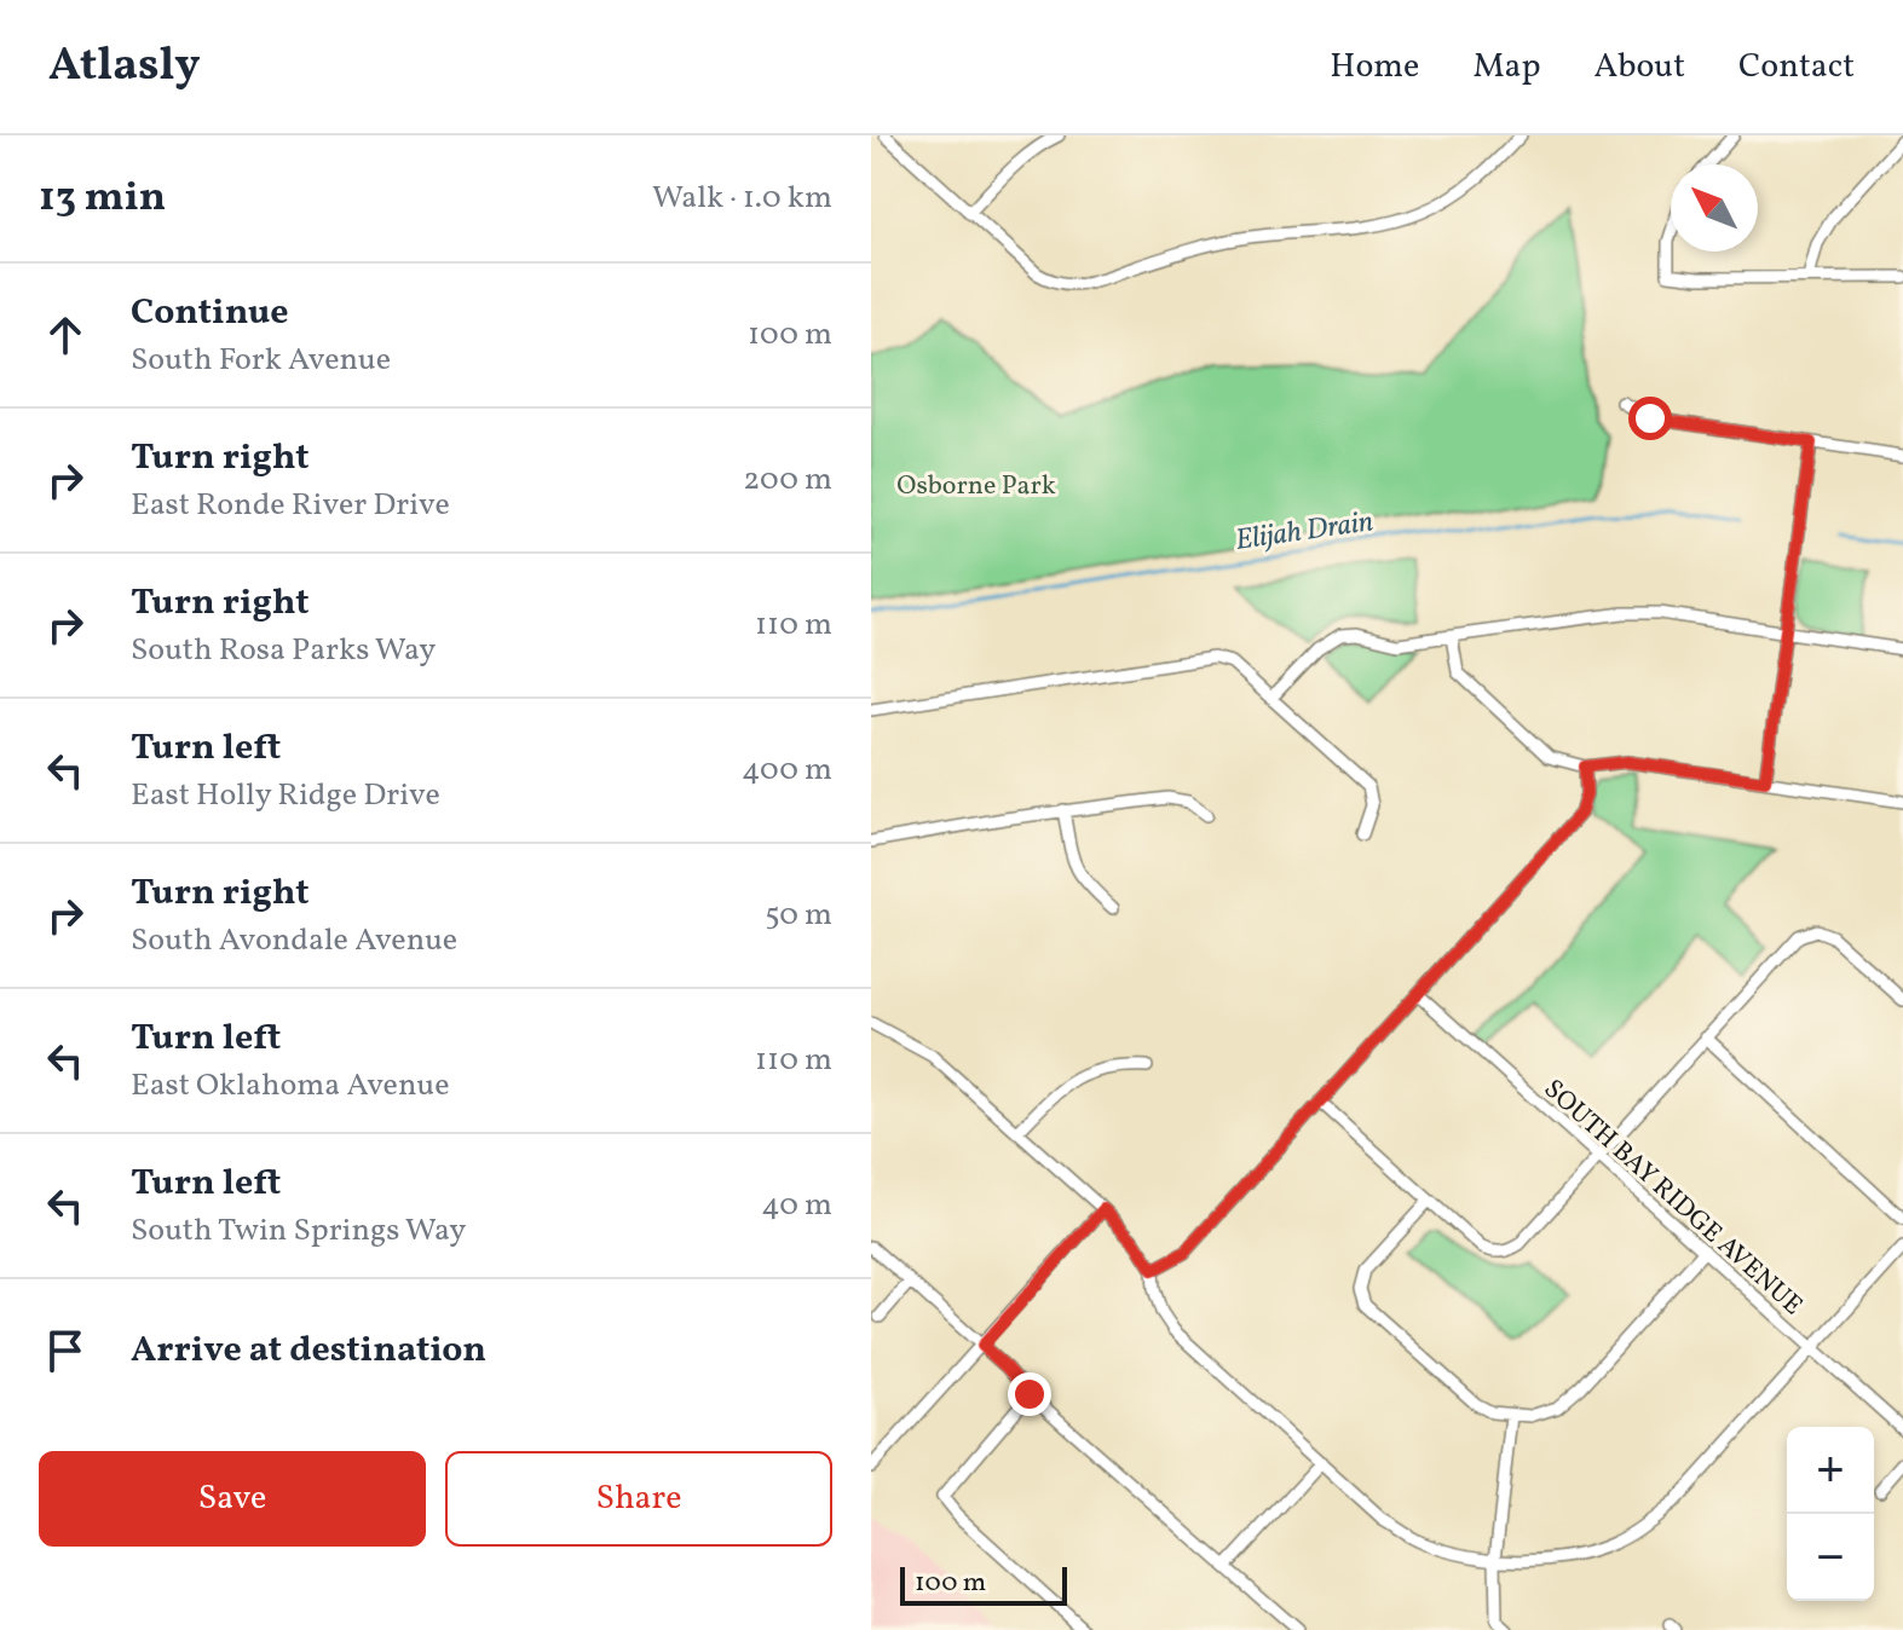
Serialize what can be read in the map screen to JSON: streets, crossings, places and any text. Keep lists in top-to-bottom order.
{
  "streets": {
    "street": ["SOUTH BAY RIDGE AVENUE"]
  },
  "water": ["Elijah Drain"],
  "parks": ["Osborne Park"],
  "scale_bar": "100 m",
  "north": "top left",
  "page": {
    "header": "Atlasly",
    "nav": [
      "Home",
      "Map",
      "About",
      "Contact"
    ],
    "heading": ["13 min", "Walk · 1.0 km"],
    "list": [
      ["Continue", "South Fork Avenue", "100 m"],
      ["Turn right", "East Ronde River Drive", "200 m"],
      ["Turn right", "South Rosa Parks Way", "110 m"],
      ["Turn left", "East Holly Ridge Drive", "400 m"],
      ["Turn right", "South Avondale Avenue", "50 m"],
      ["Turn left", "East Oklahoma Avenue", "110 m"],
      ["Turn left", "South Twin Springs Way", "40 m"],
      "Arrive at destination"
    ],
    "buttons": ["Save", "Share"],
    "map_buttons": ["+", "−"],
    "scale": "100 m"
  }
}
